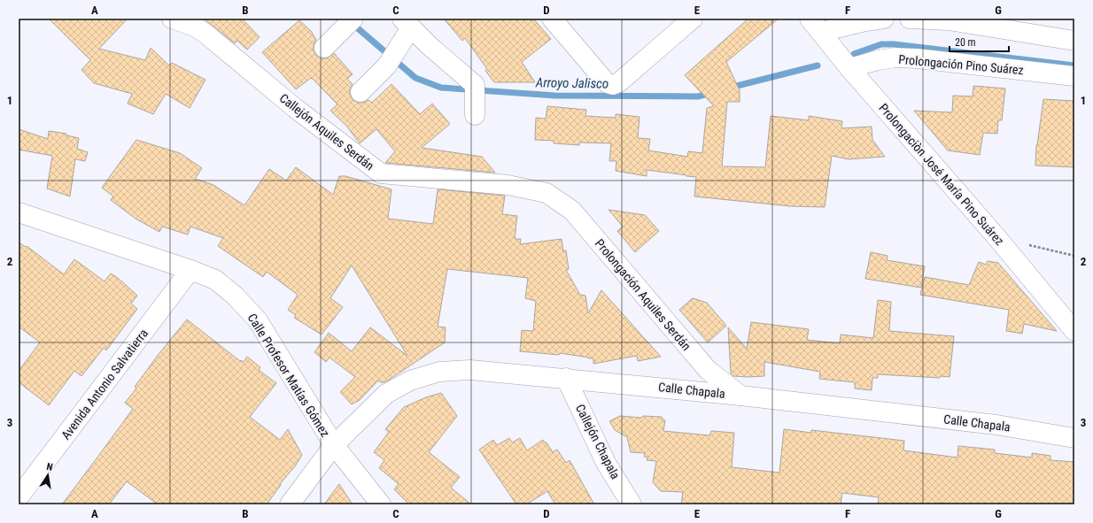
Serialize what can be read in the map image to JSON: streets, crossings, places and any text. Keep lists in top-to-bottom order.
{
  "streets": {
    "street": [
      "Prolongación Pino Suárez",
      "Callejón Aquiles Serdán",
      "Prolongaciòn José María Pino Suárez",
      "Prolongación Aquiles Serdán",
      "Calle Profesor Matías Gómez",
      "Avenida Antonio Salvatierra",
      "Calle Chapala",
      "Callejón Chapala"
    ]
  },
  "crossings": [
    ["Prolongación Pino Suárez", "Prolongaciòn José María Pino Suárez"],
    ["Callejón Aquiles Serdán", "Prolongación Aquiles Serdán"],
    ["Prolongación Aquiles Serdán", "Calle Chapala"],
    ["Calle Profesor Matías Gómez", "Avenida Antonio Salvatierra"],
    ["Calle Profesor Matías Gómez", "Calle Chapala"],
    ["Calle Chapala", "Callejón Chapala"]
  ],
  "water": ["Arroyo Jalisco"],
  "scale_bar": "20 m",
  "north": "top",
  "grid": {
    "columns": [
      "A",
      "B",
      "C",
      "D",
      "E",
      "F",
      "G"
    ],
    "rows": ["1", "2", "3"]
  }
}
